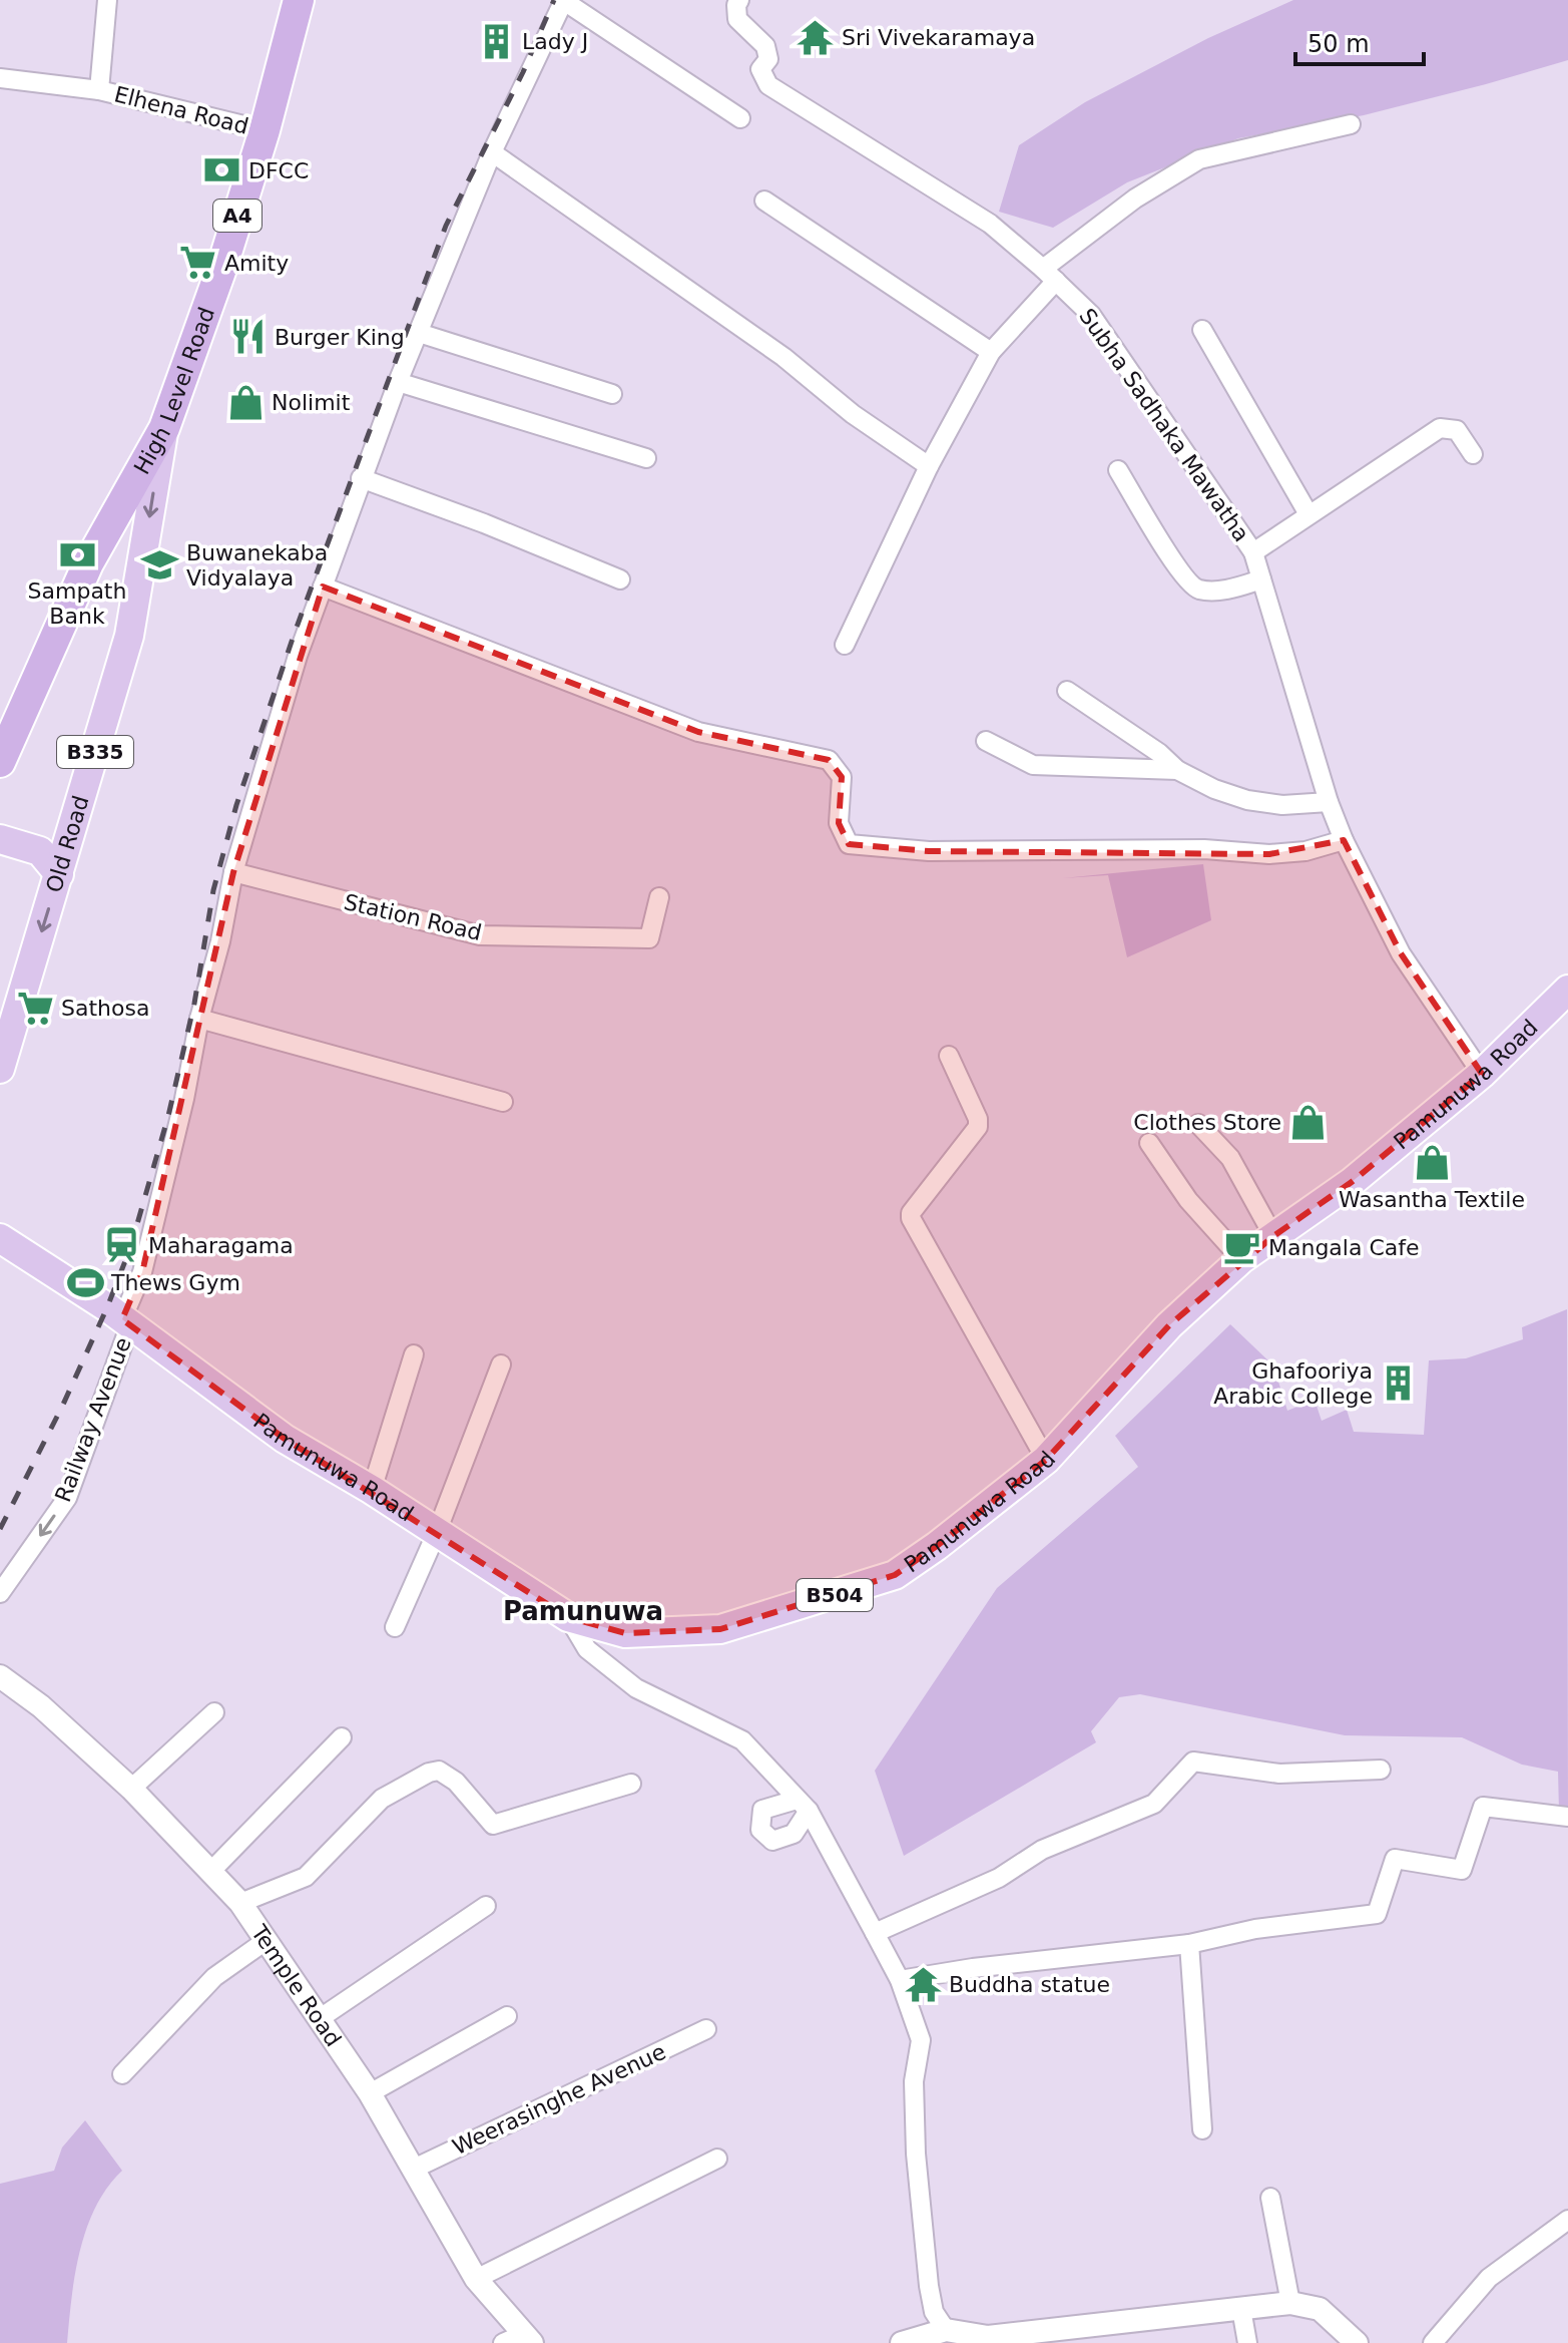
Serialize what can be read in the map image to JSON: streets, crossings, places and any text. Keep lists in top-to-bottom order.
{
  "streets": {
    "highway": ["A4", "High Level Road"],
    "main road": [
      "B335",
      "Old Road",
      "Pamunuwa Road",
      "B504"
    ],
    "street": [
      "Elhena Road",
      "Subha Sadhaka Mawatha",
      "Station Road",
      "Railway Avenue",
      "Temple Road",
      "Weerasinghe Avenue"
    ]
  },
  "crossings": [
    ["Elhena Road", "High Level Road"],
    ["High Level Road", "Old Road"],
    ["Subha Sadhaka Mawatha", "Pamunuwa Road"],
    ["Station Road", "Railway Avenue"],
    ["Pamunuwa Road", "Railway Avenue"],
    ["Temple Road", "Weerasinghe Avenue"]
  ],
  "one_way": ["Old Road"],
  "districts": ["Pamunuwa"],
  "places": {
    "temple": ["Sri Vivekaramaya", "Buddha statue"],
    "building": ["Lady J", "Ghafooriya Arabic College"],
    "bank": ["DFCC", "Sampath Bank"],
    "supermarket": ["Amity", "Sathosa"],
    "restaurant": ["Burger King"],
    "shop": ["Nolimit", "Clothes Store", "Wasantha Textile"],
    "school or university": ["Buwanekaba Vidyalaya"],
    "station": ["Maharagama"],
    "cafe": ["Mangala Cafe"],
    "sports": ["Thews Gym"]
  },
  "scale_bar": "50 m"
}
